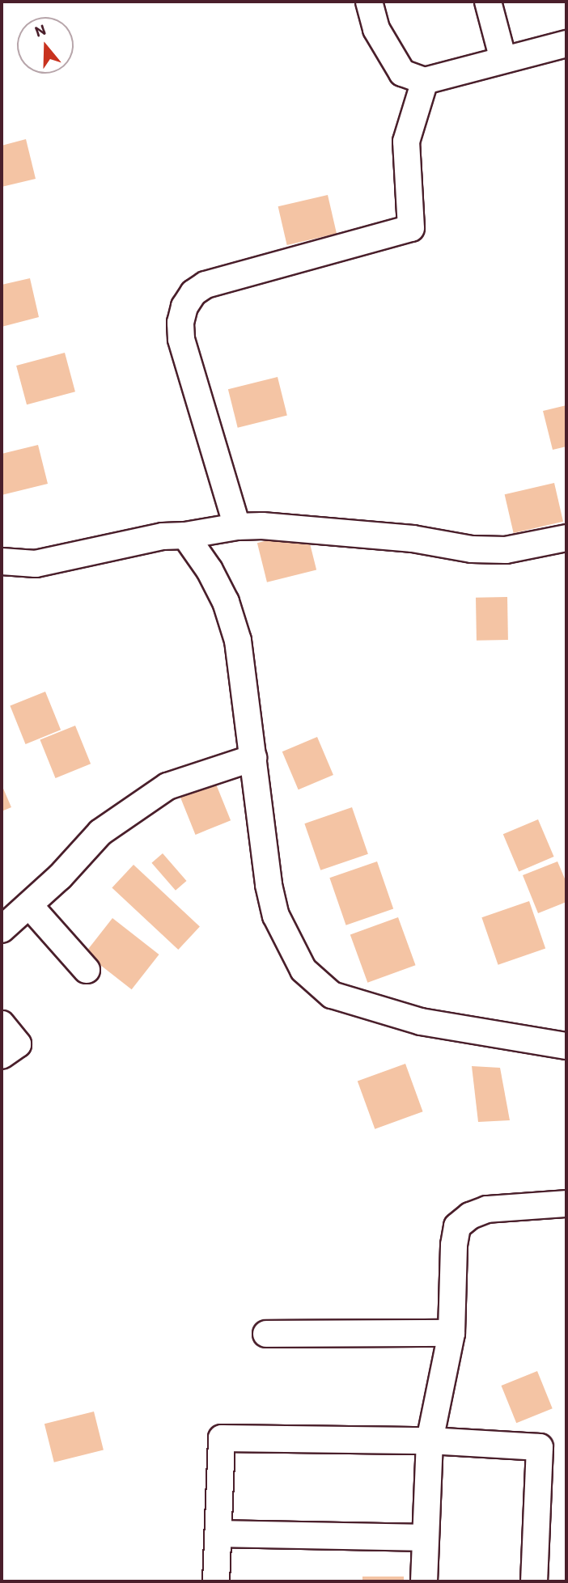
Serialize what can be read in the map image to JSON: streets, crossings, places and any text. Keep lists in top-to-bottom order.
{
  "north": "top"
}
